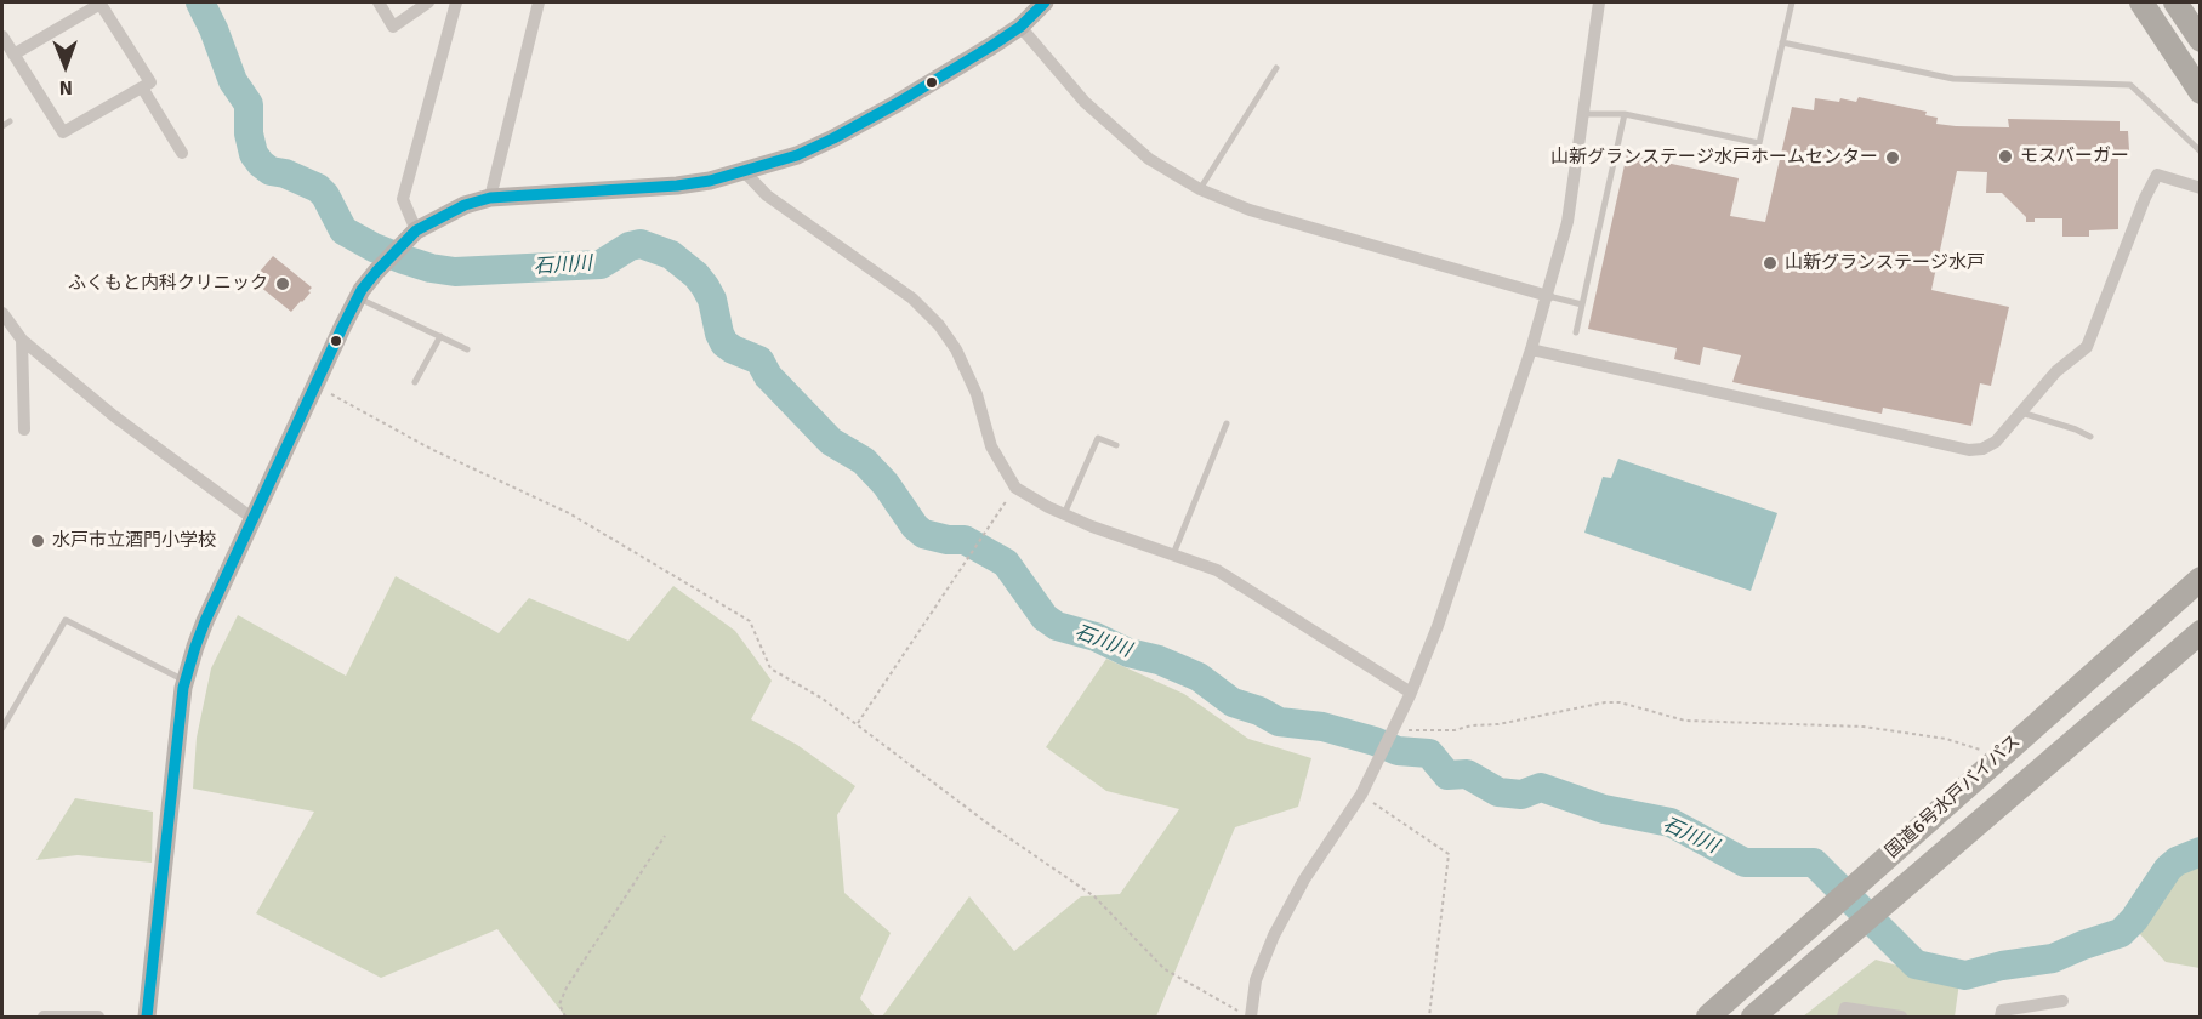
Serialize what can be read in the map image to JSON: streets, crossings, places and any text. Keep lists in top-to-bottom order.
{
  "streets": {
    "highway": ["国道6号水戸バイパス"]
  },
  "water": ["石川川"],
  "places": [
    "モスバーガー",
    "山新グランステージ水戸ホームセンター",
    "山新グランステージ水戸",
    "ふくもと内科クリニック",
    "水戸市立酒門小学校"
  ],
  "north": "bottom"
}
